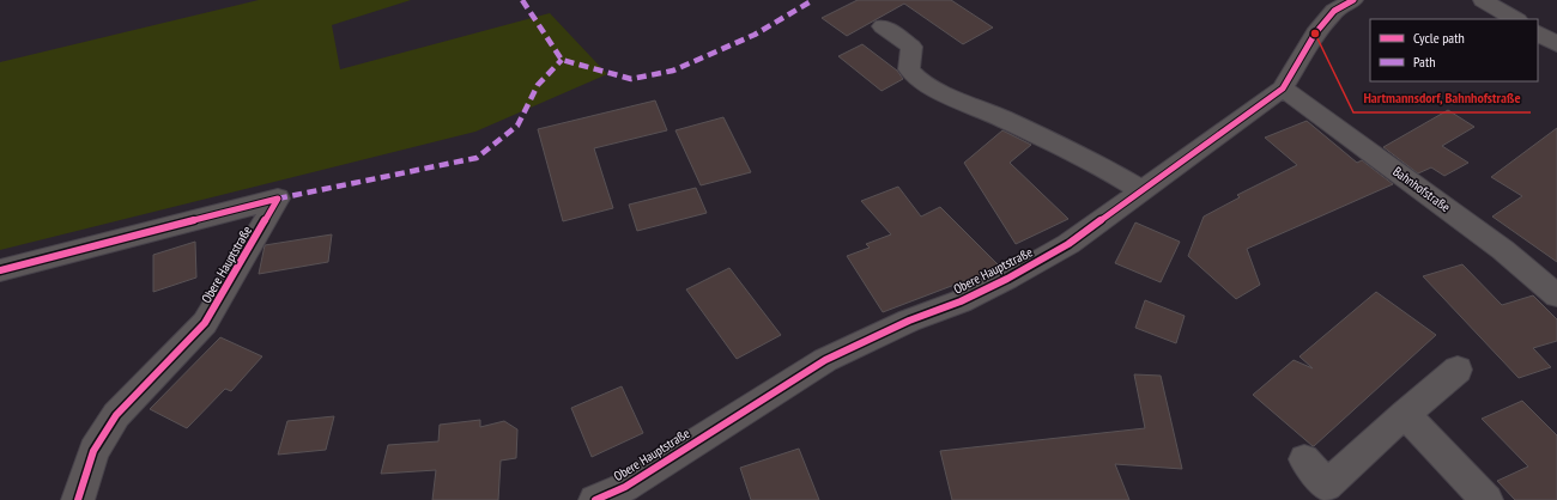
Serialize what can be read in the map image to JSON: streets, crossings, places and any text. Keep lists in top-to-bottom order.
{
  "streets": {
    "street": ["Bahnhofstraße", "Obere Hauptstraße"]
  },
  "crossings": [
    ["Bahnhofstraße", "Obere Hauptstraße"]
  ],
  "places": ["Hartmannsdorf, Bahnhofstraße"],
  "legend": ["Cycle path", "Path"]
}
